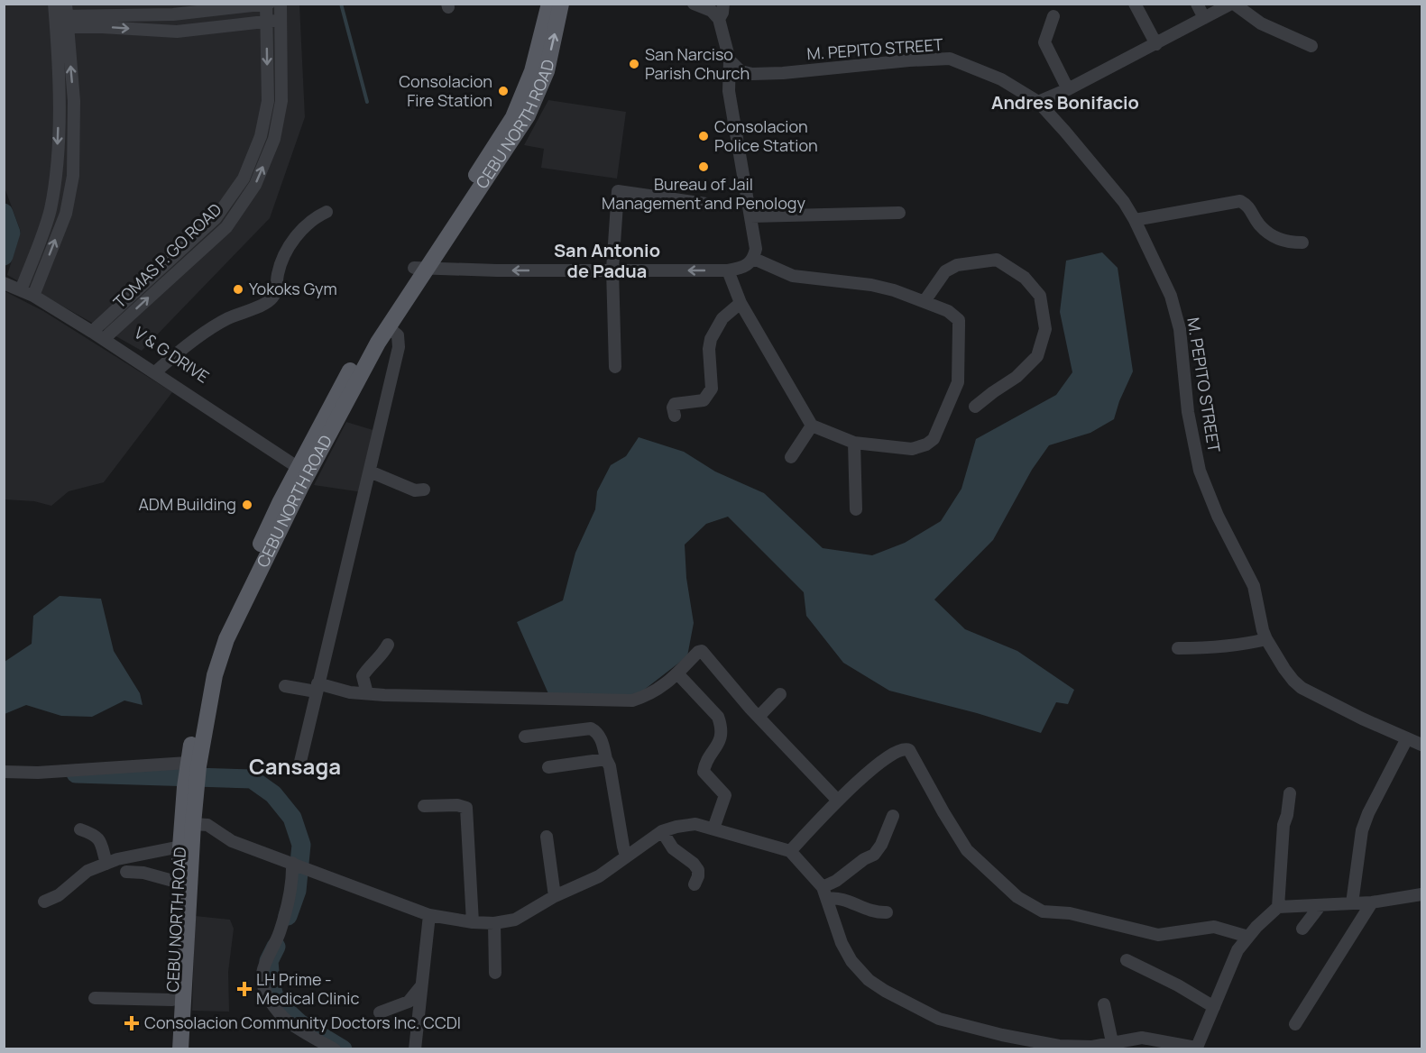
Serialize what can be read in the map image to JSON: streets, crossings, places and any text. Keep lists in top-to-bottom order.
{
  "streets": {
    "main road": ["CEBU NORTH ROAD"],
    "street": ["M. PEPITO STREET", "TOMAS P. GO ROAD", "V & G DRIVE"]
  },
  "crossings": [
    ["CEBU NORTH ROAD", "V & G DRIVE"],
    ["TOMAS P. GO ROAD", "V & G DRIVE"]
  ],
  "districts": ["Andres Bonifacio", "San Antonio de Padua", "Cansaga"],
  "places": {
    "other": [
      "San Narciso Parish Church",
      "Consolacion Fire Station",
      "Consolacion Police Station",
      "Bureau of Jail Management and Penology",
      "Yokoks Gym",
      "ADM Building"
    ],
    "health": ["LH Prime - Medical Clinic", "Consolacion Community Doctors Inc. CCDI"]
  }
}
